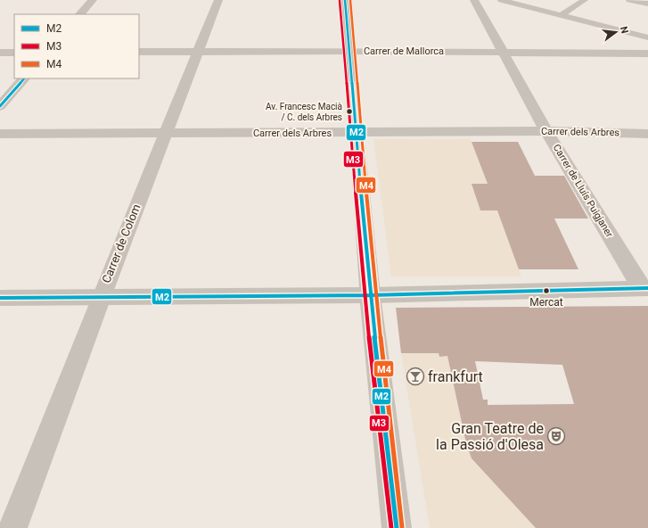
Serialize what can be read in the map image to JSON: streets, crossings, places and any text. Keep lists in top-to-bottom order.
{
  "streets": {
    "street": [
      "Carrer de Mallorca",
      "Carrer dels Arbres",
      "Carrer de Lluís Puigjaner",
      "Carrer de Colom"
    ]
  },
  "crossings": [
    ["Carrer de Mallorca", "Carrer de Lluís Puigjaner"],
    ["Carrer de Mallorca", "Carrer de Colom"],
    ["Carrer dels Arbres", "Carrer de Lluís Puigjaner"],
    ["Carrer dels Arbres", "Carrer de Colom"]
  ],
  "places": {
    "other": ["Av. Francesc Macià / C. dels Arbres", "Mercat"],
    "bar": ["frankfurt"],
    "theatre": ["Gran Teatre de la Passió d'Olesa"]
  },
  "lines": ["transit line M2", "transit line M4", "transit line M3"],
  "legend": ["M2", "M3", "M4"],
  "north": "right"
}
